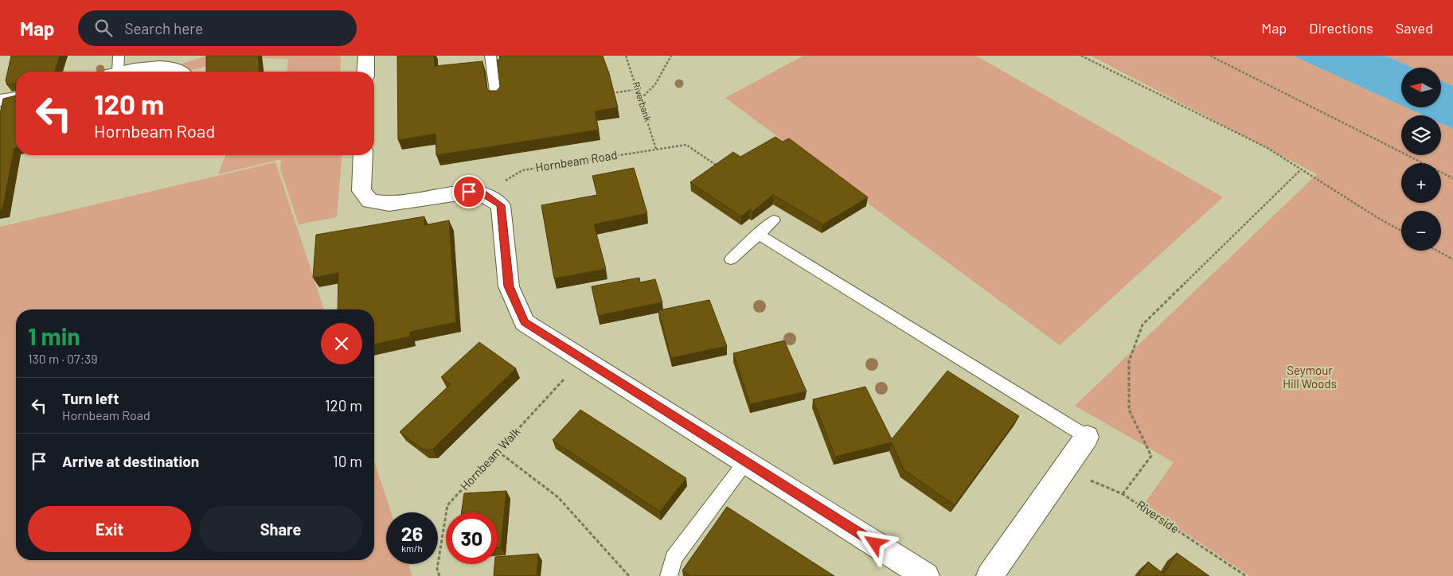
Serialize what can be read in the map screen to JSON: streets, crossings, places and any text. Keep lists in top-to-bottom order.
{
  "streets": {
    "path": [
      "Riverbank",
      "Hornbeam Road",
      "Hornbeam Walk",
      "Riverside"
    ]
  },
  "crossings": [
    ["Riverbank", "Hornbeam Road"]
  ],
  "parks": ["Seymour Hill Woods"],
  "north": "left",
  "page": {
    "header": "Map",
    "search": "Search here",
    "nav": ["Map", "Directions", "Saved"],
    "map_buttons": ["+", "−"],
    "turn": ["120 m", "Hornbeam Road"],
    "heading": ["1 min", "130 m · 07:39"],
    "list": [
      {
        "name": "Turn left",
        "note": "Hornbeam Road",
        "value": "120 m"
      },
      {
        "name": "Arrive at destination",
        "value": "10 m"
      }
    ],
    "buttons": ["Exit", "Share"],
    "speed": "26 km/h",
    "limit": "30"
  }
}
